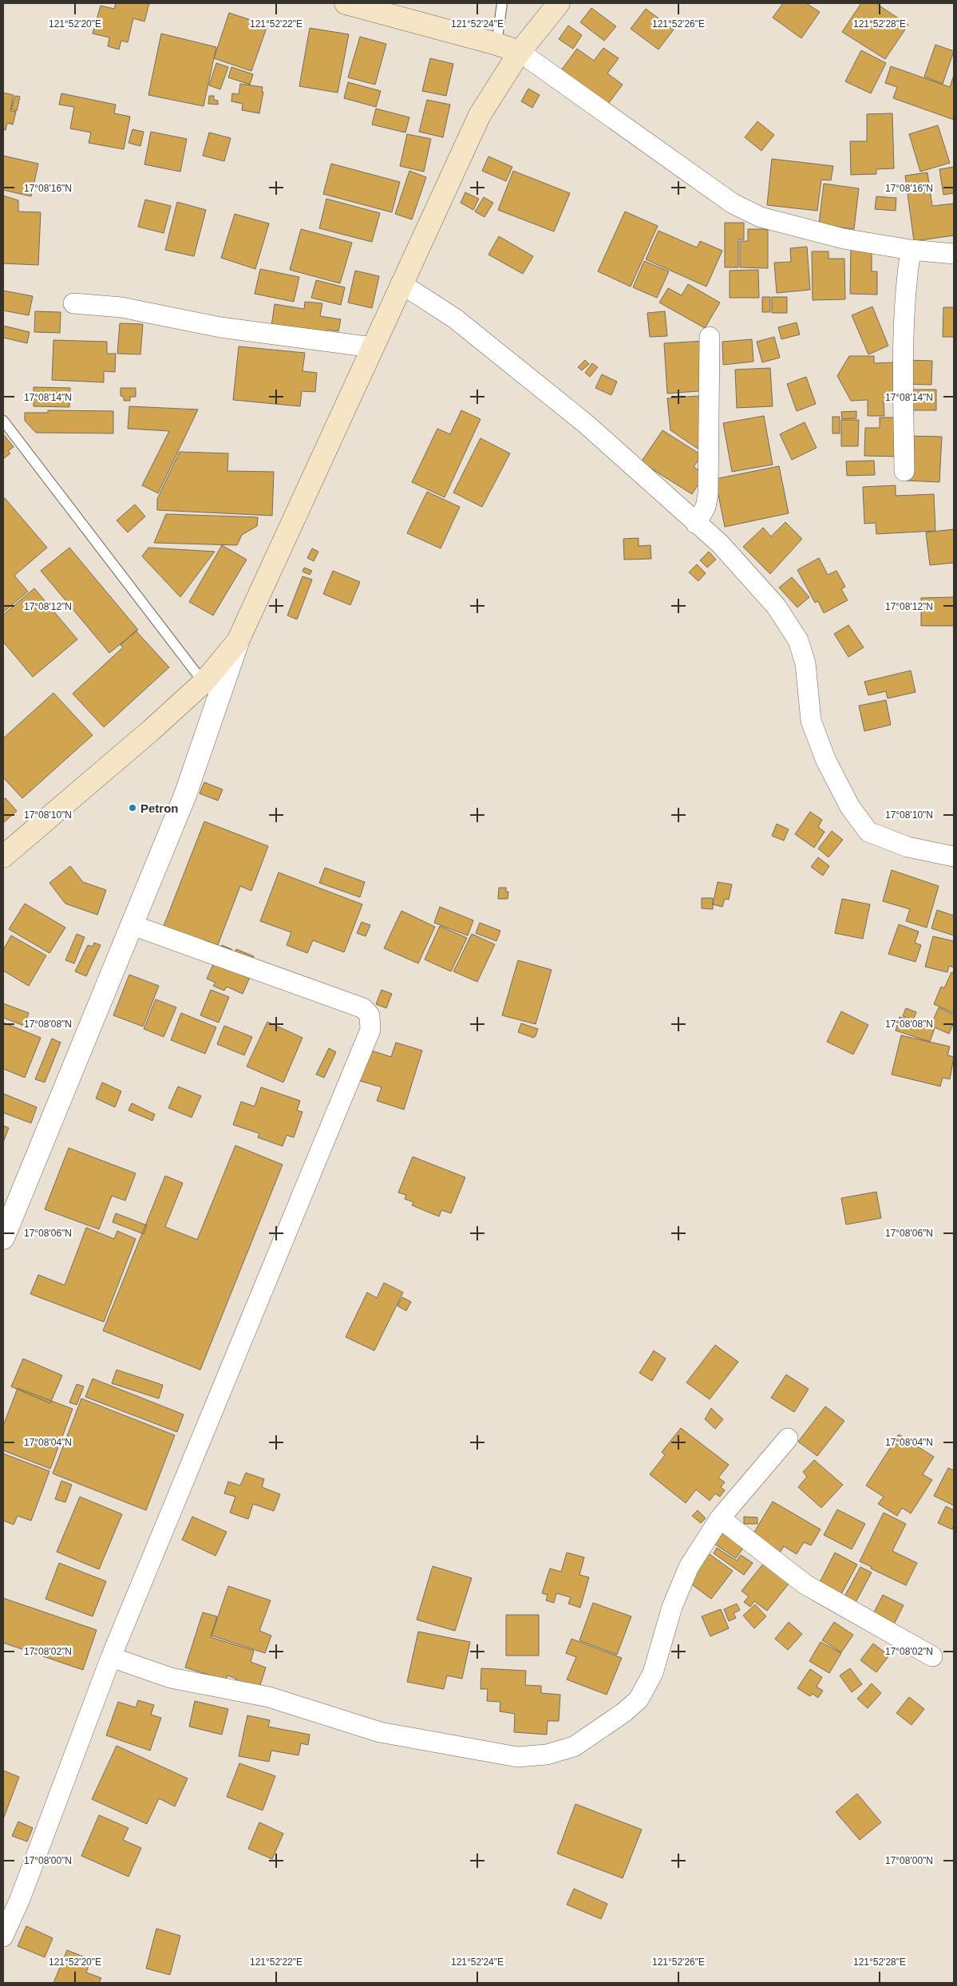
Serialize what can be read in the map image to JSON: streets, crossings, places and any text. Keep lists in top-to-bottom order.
{
  "places": ["Petron"],
  "coordinates": [
    "121°52'20\"E",
    "121°52'22\"E",
    "121°52'24\"E",
    "121°52'26\"E",
    "121°52'28\"E",
    "17°08'16\"N",
    "17°08'14\"N",
    "17°08'12\"N",
    "17°08'10\"N",
    "17°08'08\"N",
    "17°08'06\"N",
    "17°08'04\"N",
    "17°08'02\"N",
    "17°08'00\"N"
  ]
}
